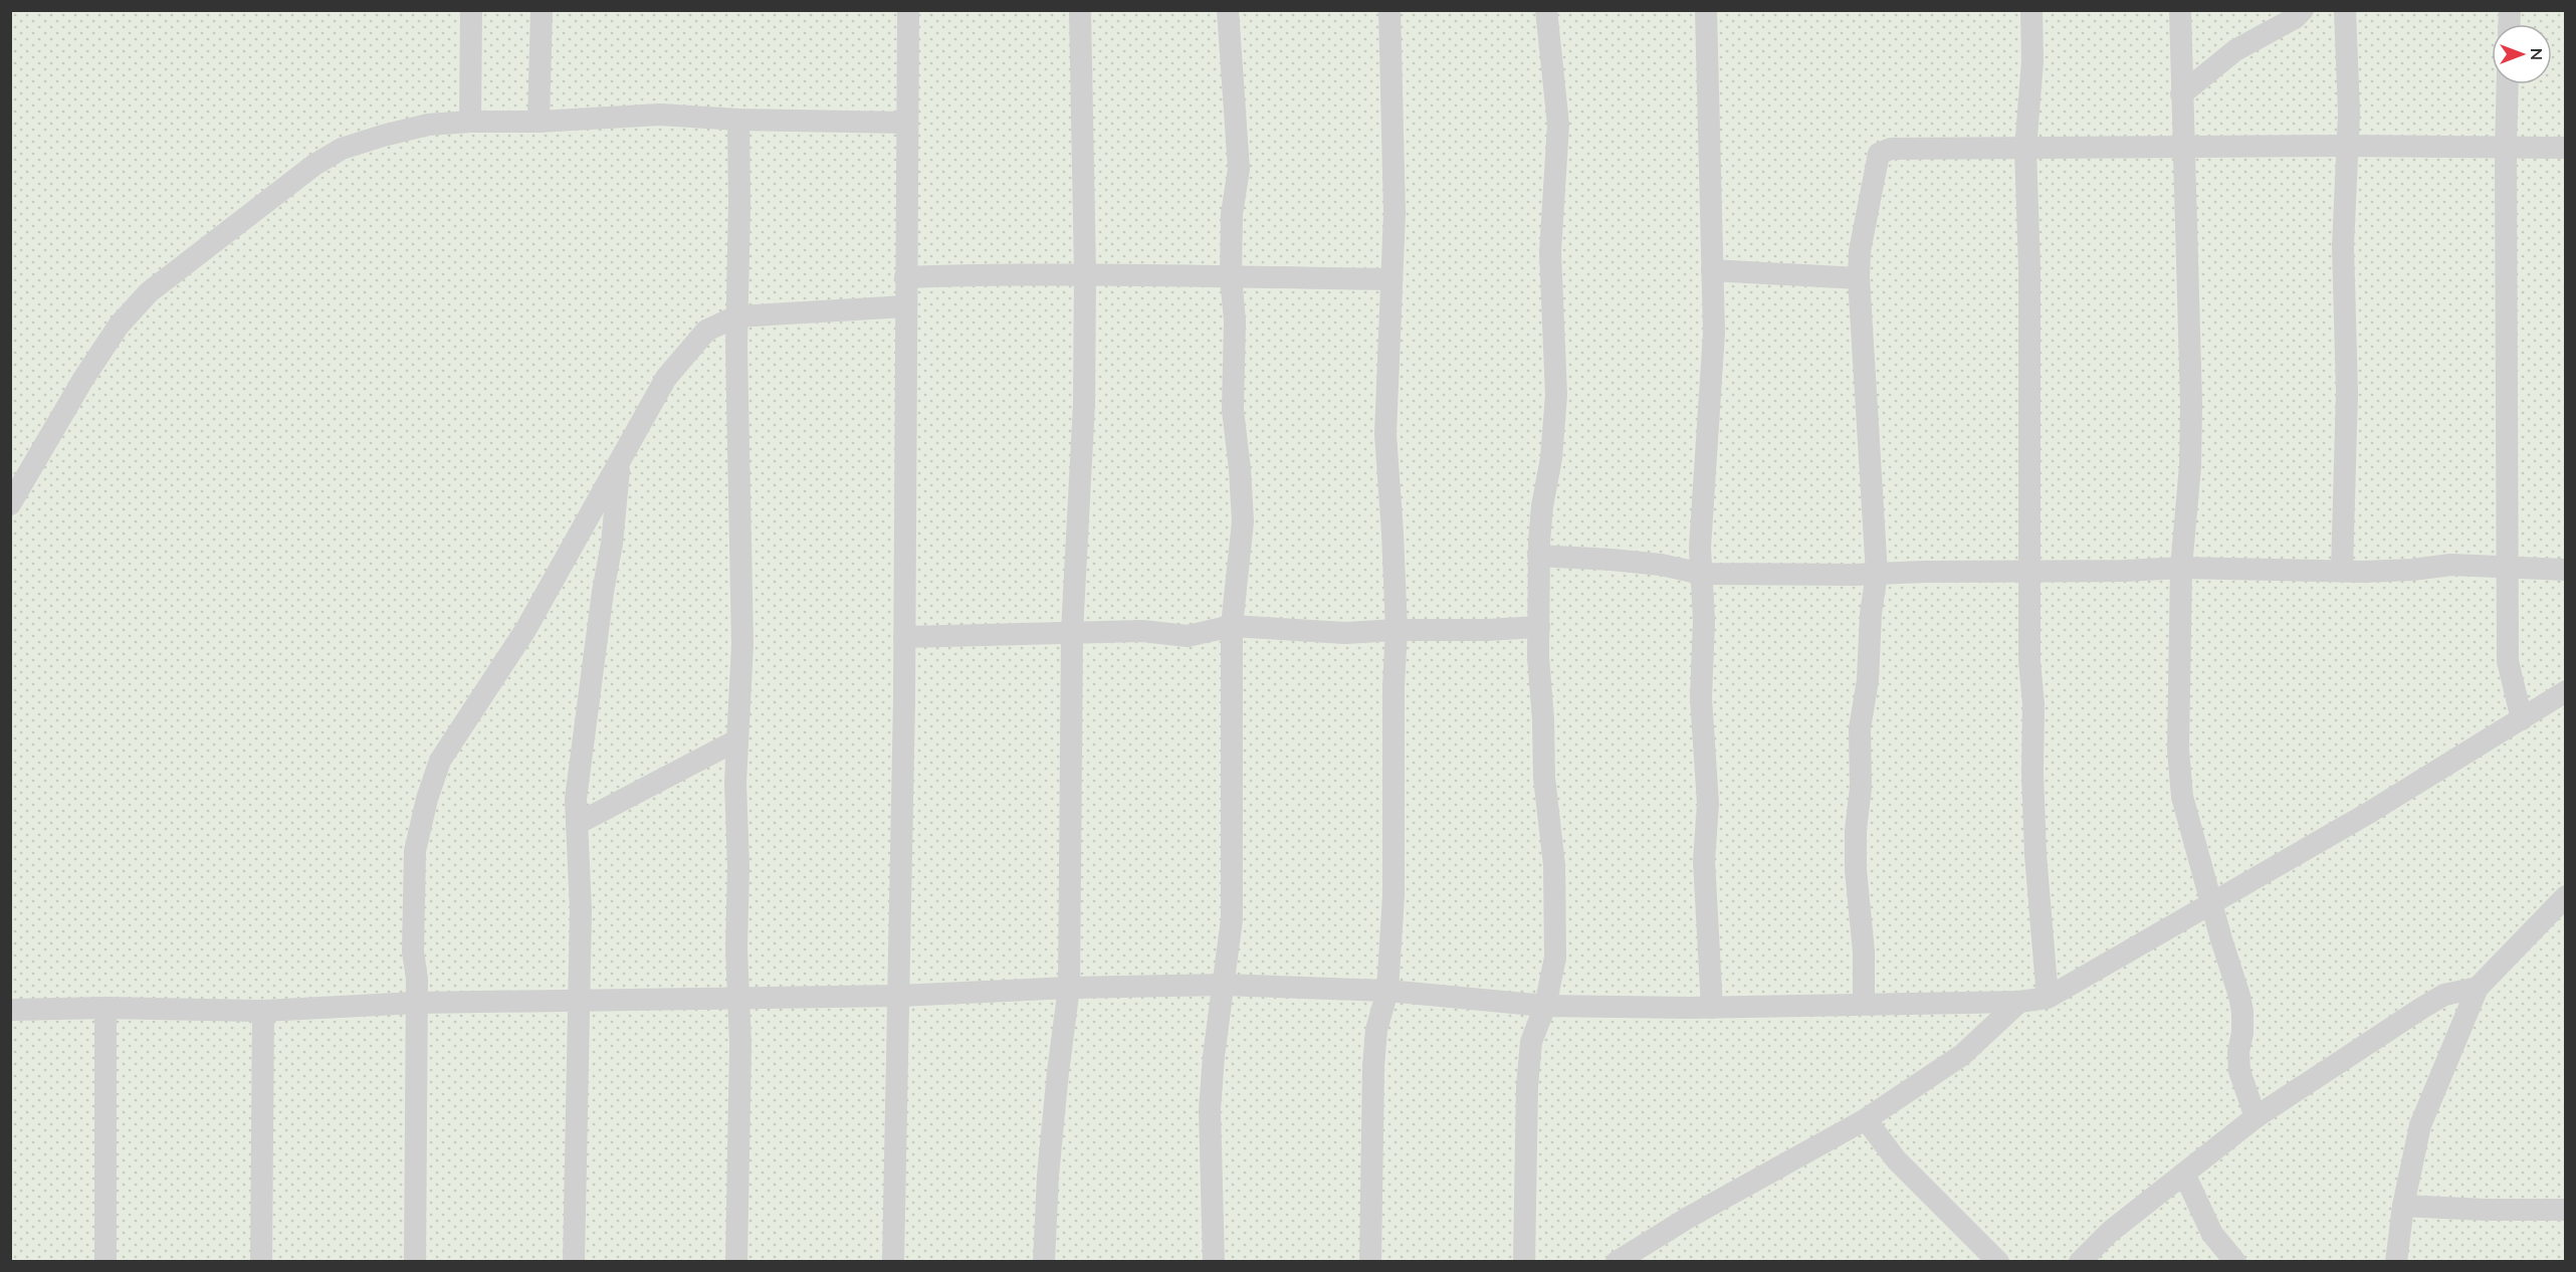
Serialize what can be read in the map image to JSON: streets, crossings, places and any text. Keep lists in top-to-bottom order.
{
  "north": "right"
}
